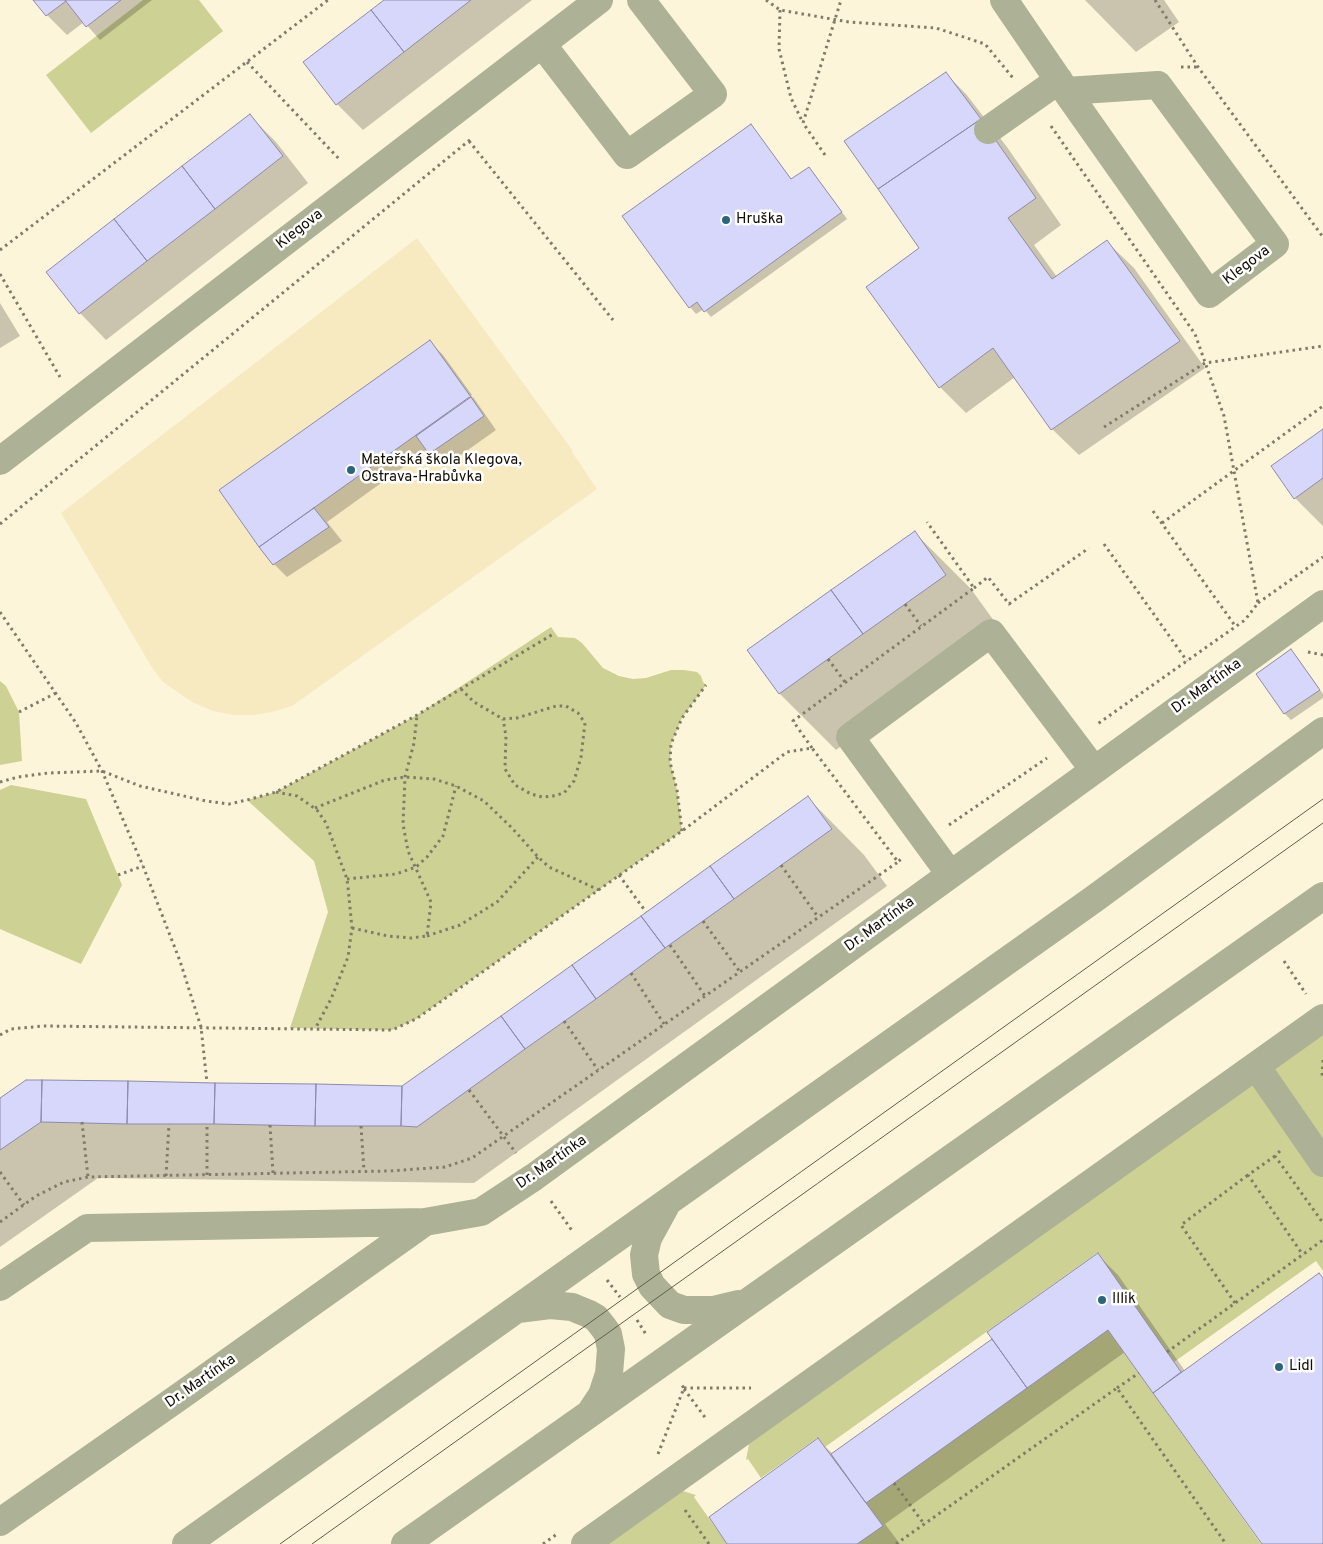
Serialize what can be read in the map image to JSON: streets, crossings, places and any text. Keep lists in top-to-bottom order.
{
  "streets": {
    "street": ["Klegova", "Dr. Martínka"]
  },
  "places": [
    "Hruška",
    "Mateřská škola Klegova, Ostrava-Hrabůvka",
    "Illik",
    "Lidl"
  ]
}
